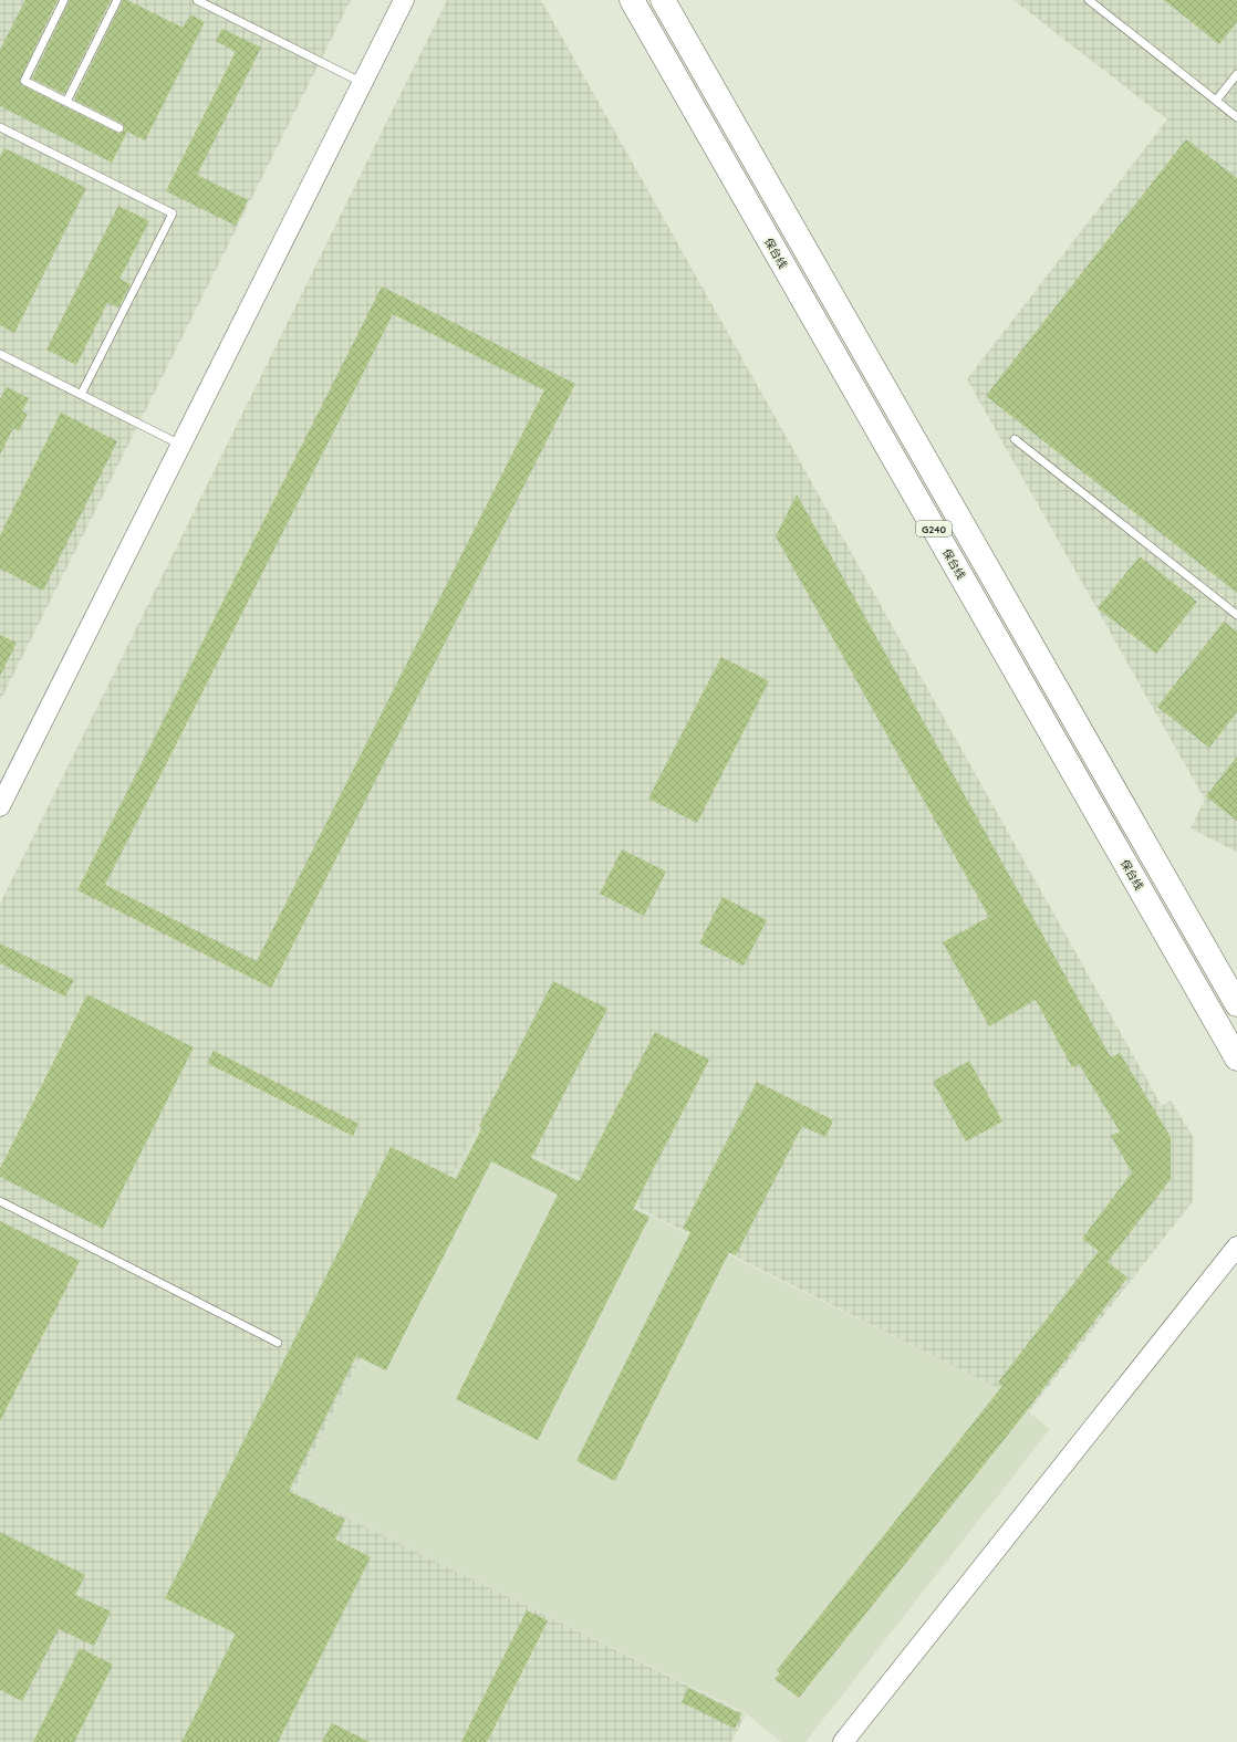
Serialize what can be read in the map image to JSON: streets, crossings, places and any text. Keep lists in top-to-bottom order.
{
  "streets": {
    "highway": ["保台线", "G240"]
  }
}
